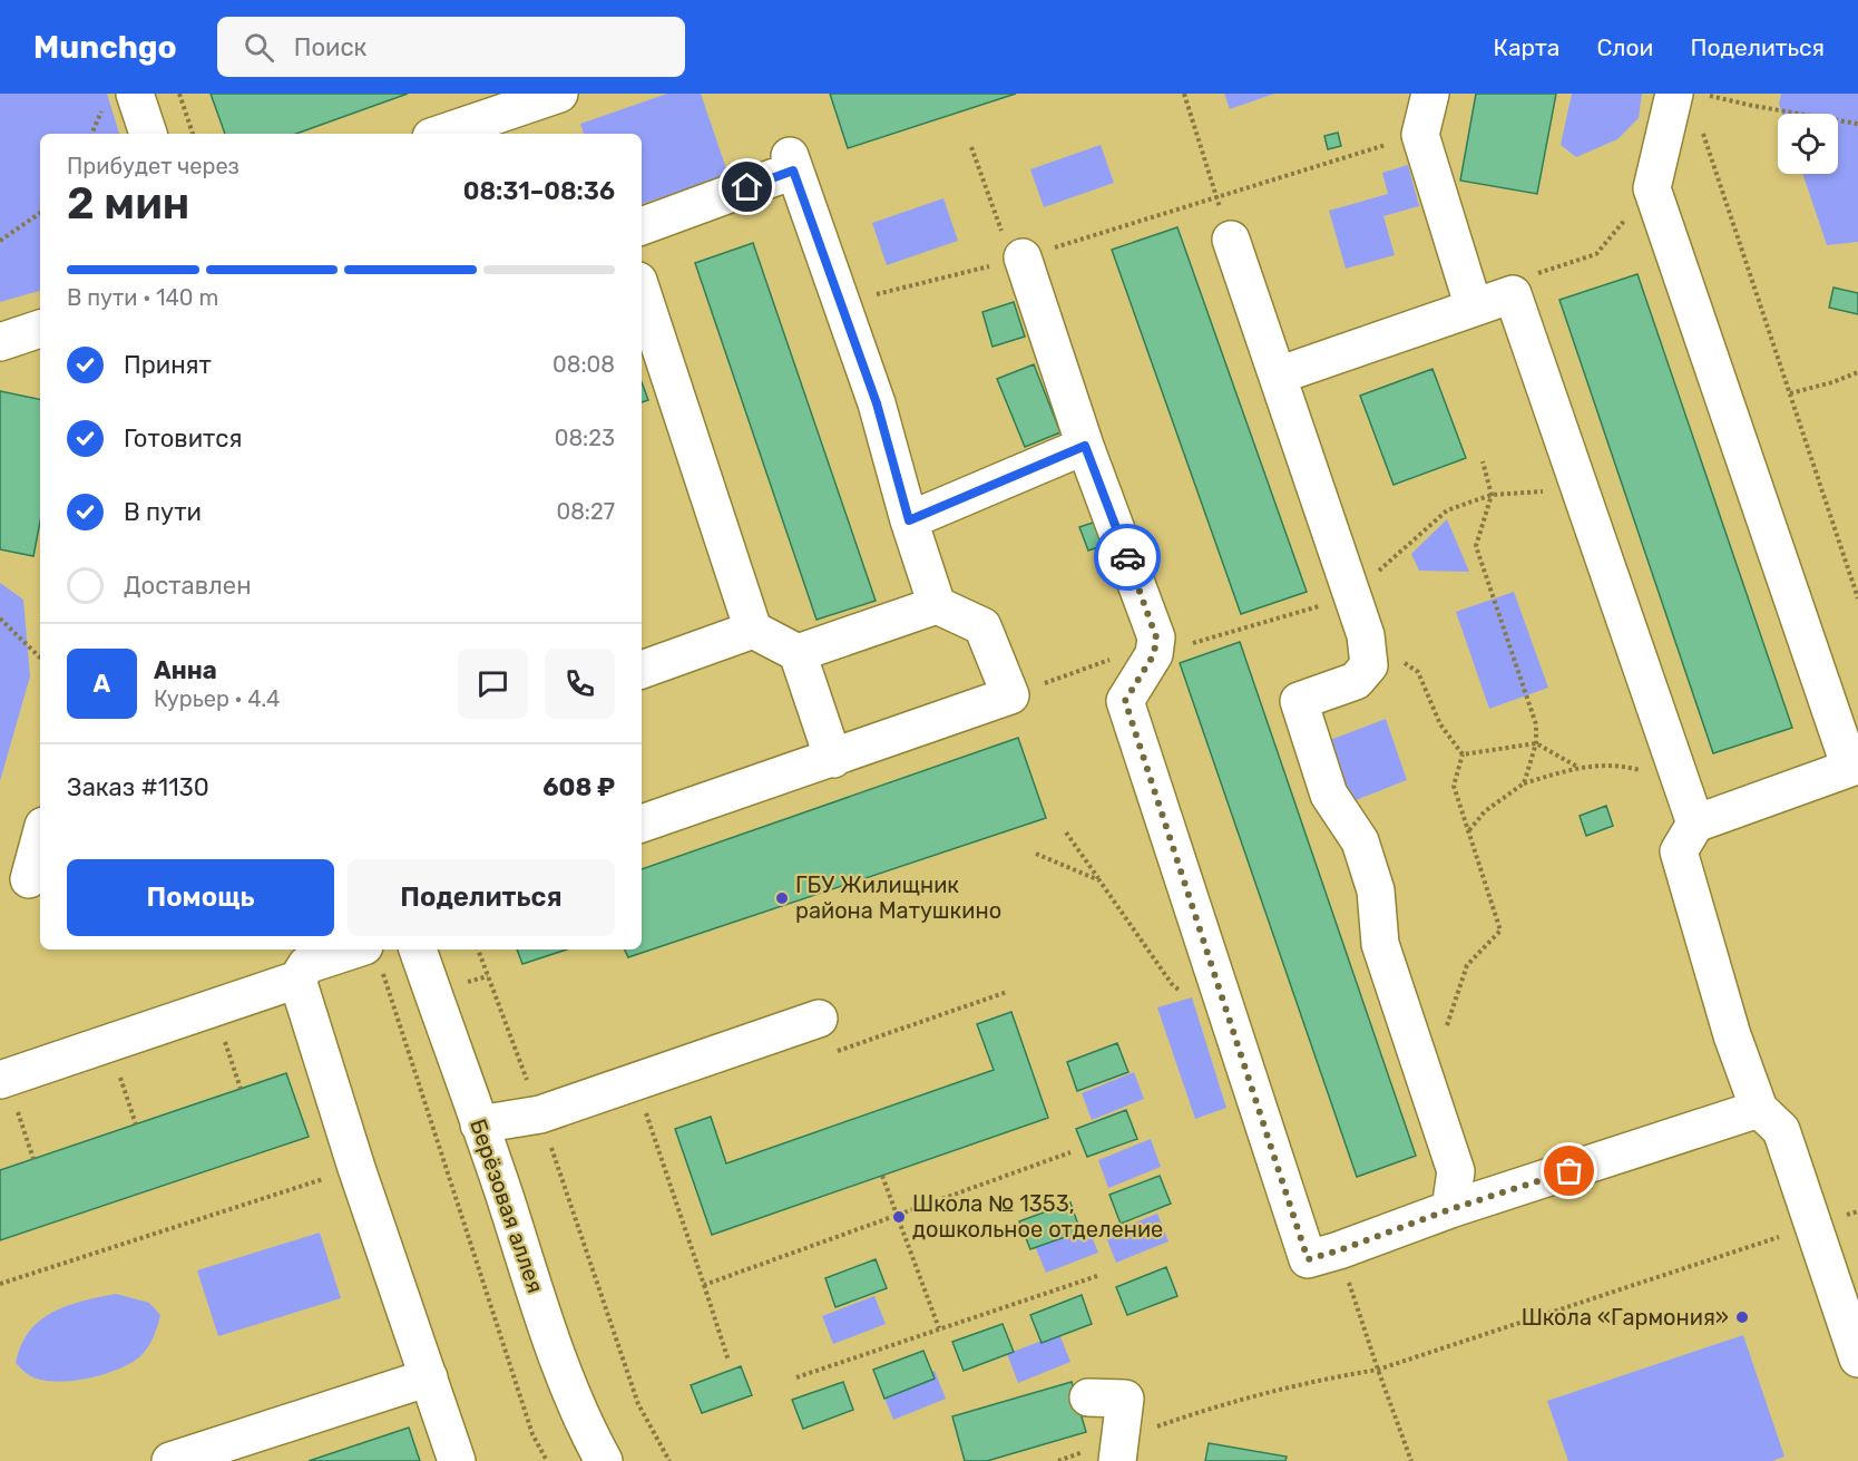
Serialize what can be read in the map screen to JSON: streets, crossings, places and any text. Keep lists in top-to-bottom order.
{
  "streets": {
    "street": ["Берёзовая аллея"]
  },
  "places": ["ГБУ Жилищник района Матушкино", "Школа № 1353, дошкольное отделение", "Школа «Гармония»"],
  "page": {
    "header": "Munchgo",
    "search": "Поиск",
    "nav": ["Карта", "Слои", "Поделиться"],
    "heading": ["2 мин", "Прибудет через", "08:31–08:36"],
    "panel": [
      "Анна",
      "Курьер · 4.4",
      "Заказ #1130",
      "608 ₽"
    ],
    "bar": "В пути · 140 m",
    "list": [
      ["Принят", "08:08"],
      ["Готовится", "08:23"],
      ["В пути", "08:27"],
      "Доставлен"
    ],
    "round": "А",
    "buttons": ["Помощь", "Поделиться"]
  }
}
